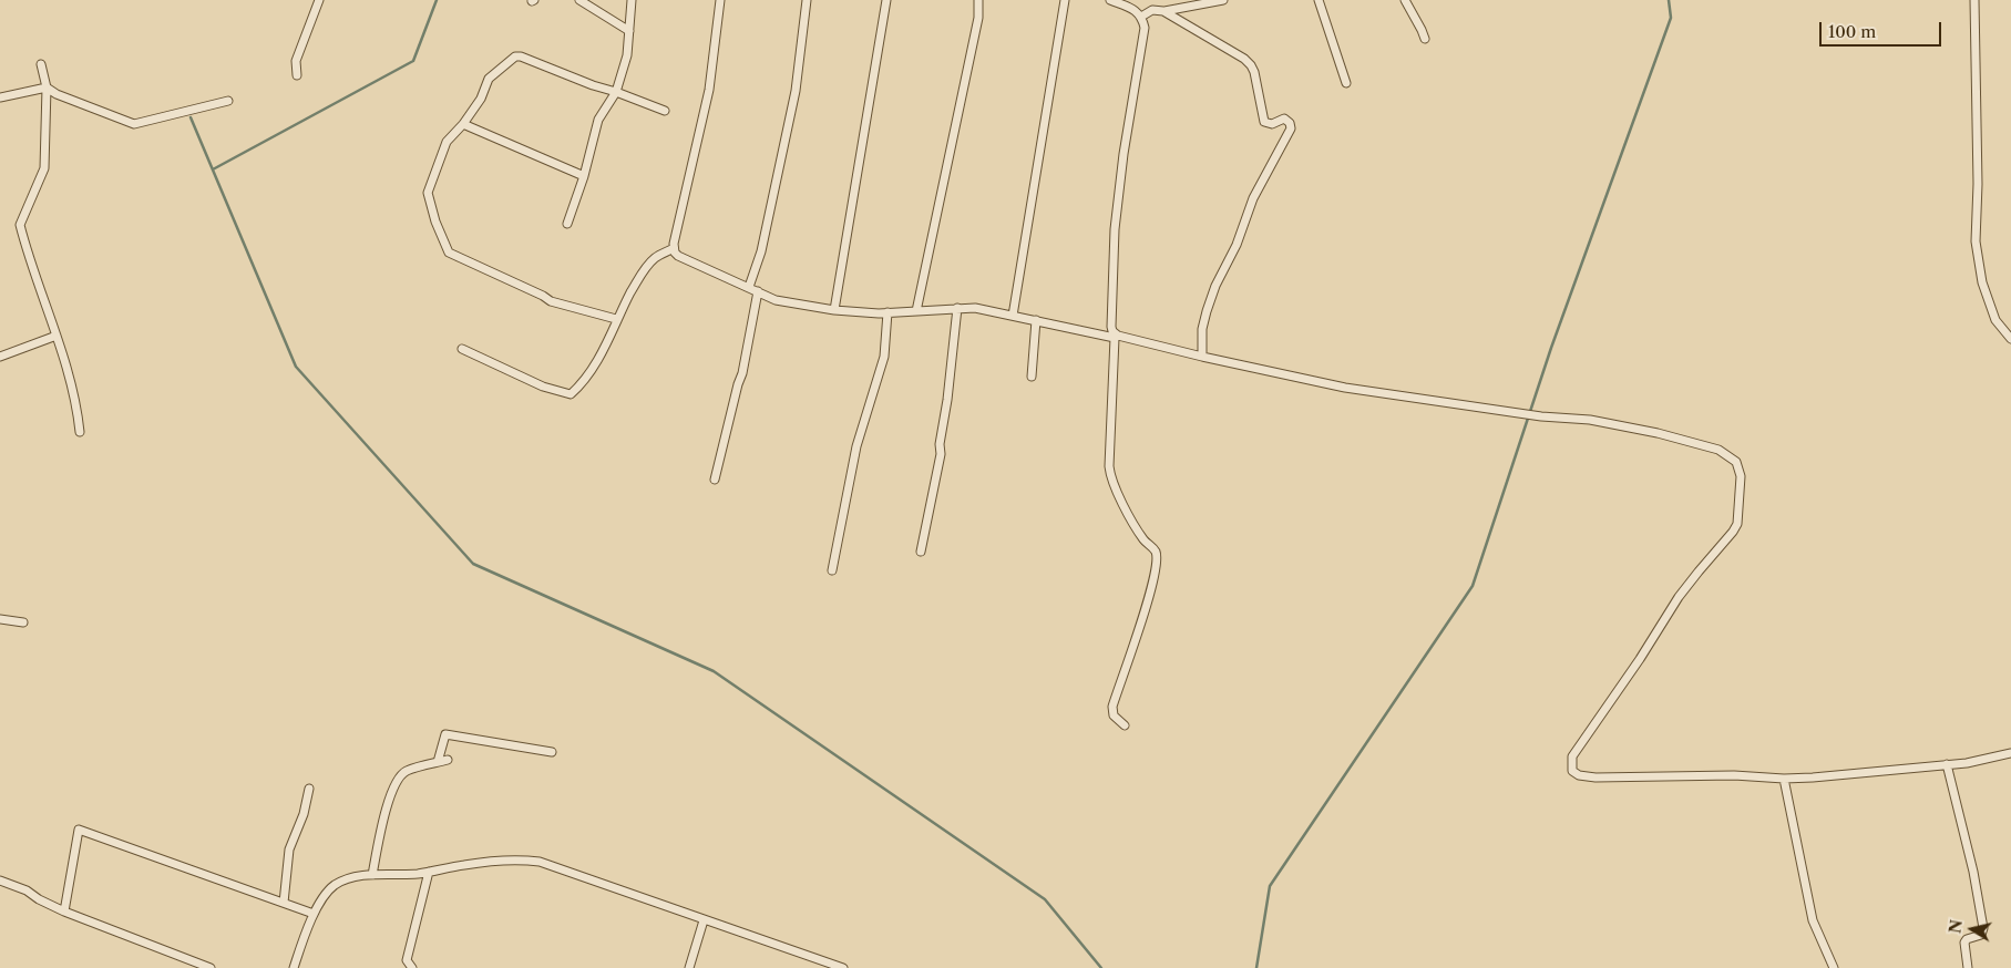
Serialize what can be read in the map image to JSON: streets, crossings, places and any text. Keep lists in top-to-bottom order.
{
  "scale_bar": "100 m",
  "north": "left"
}
